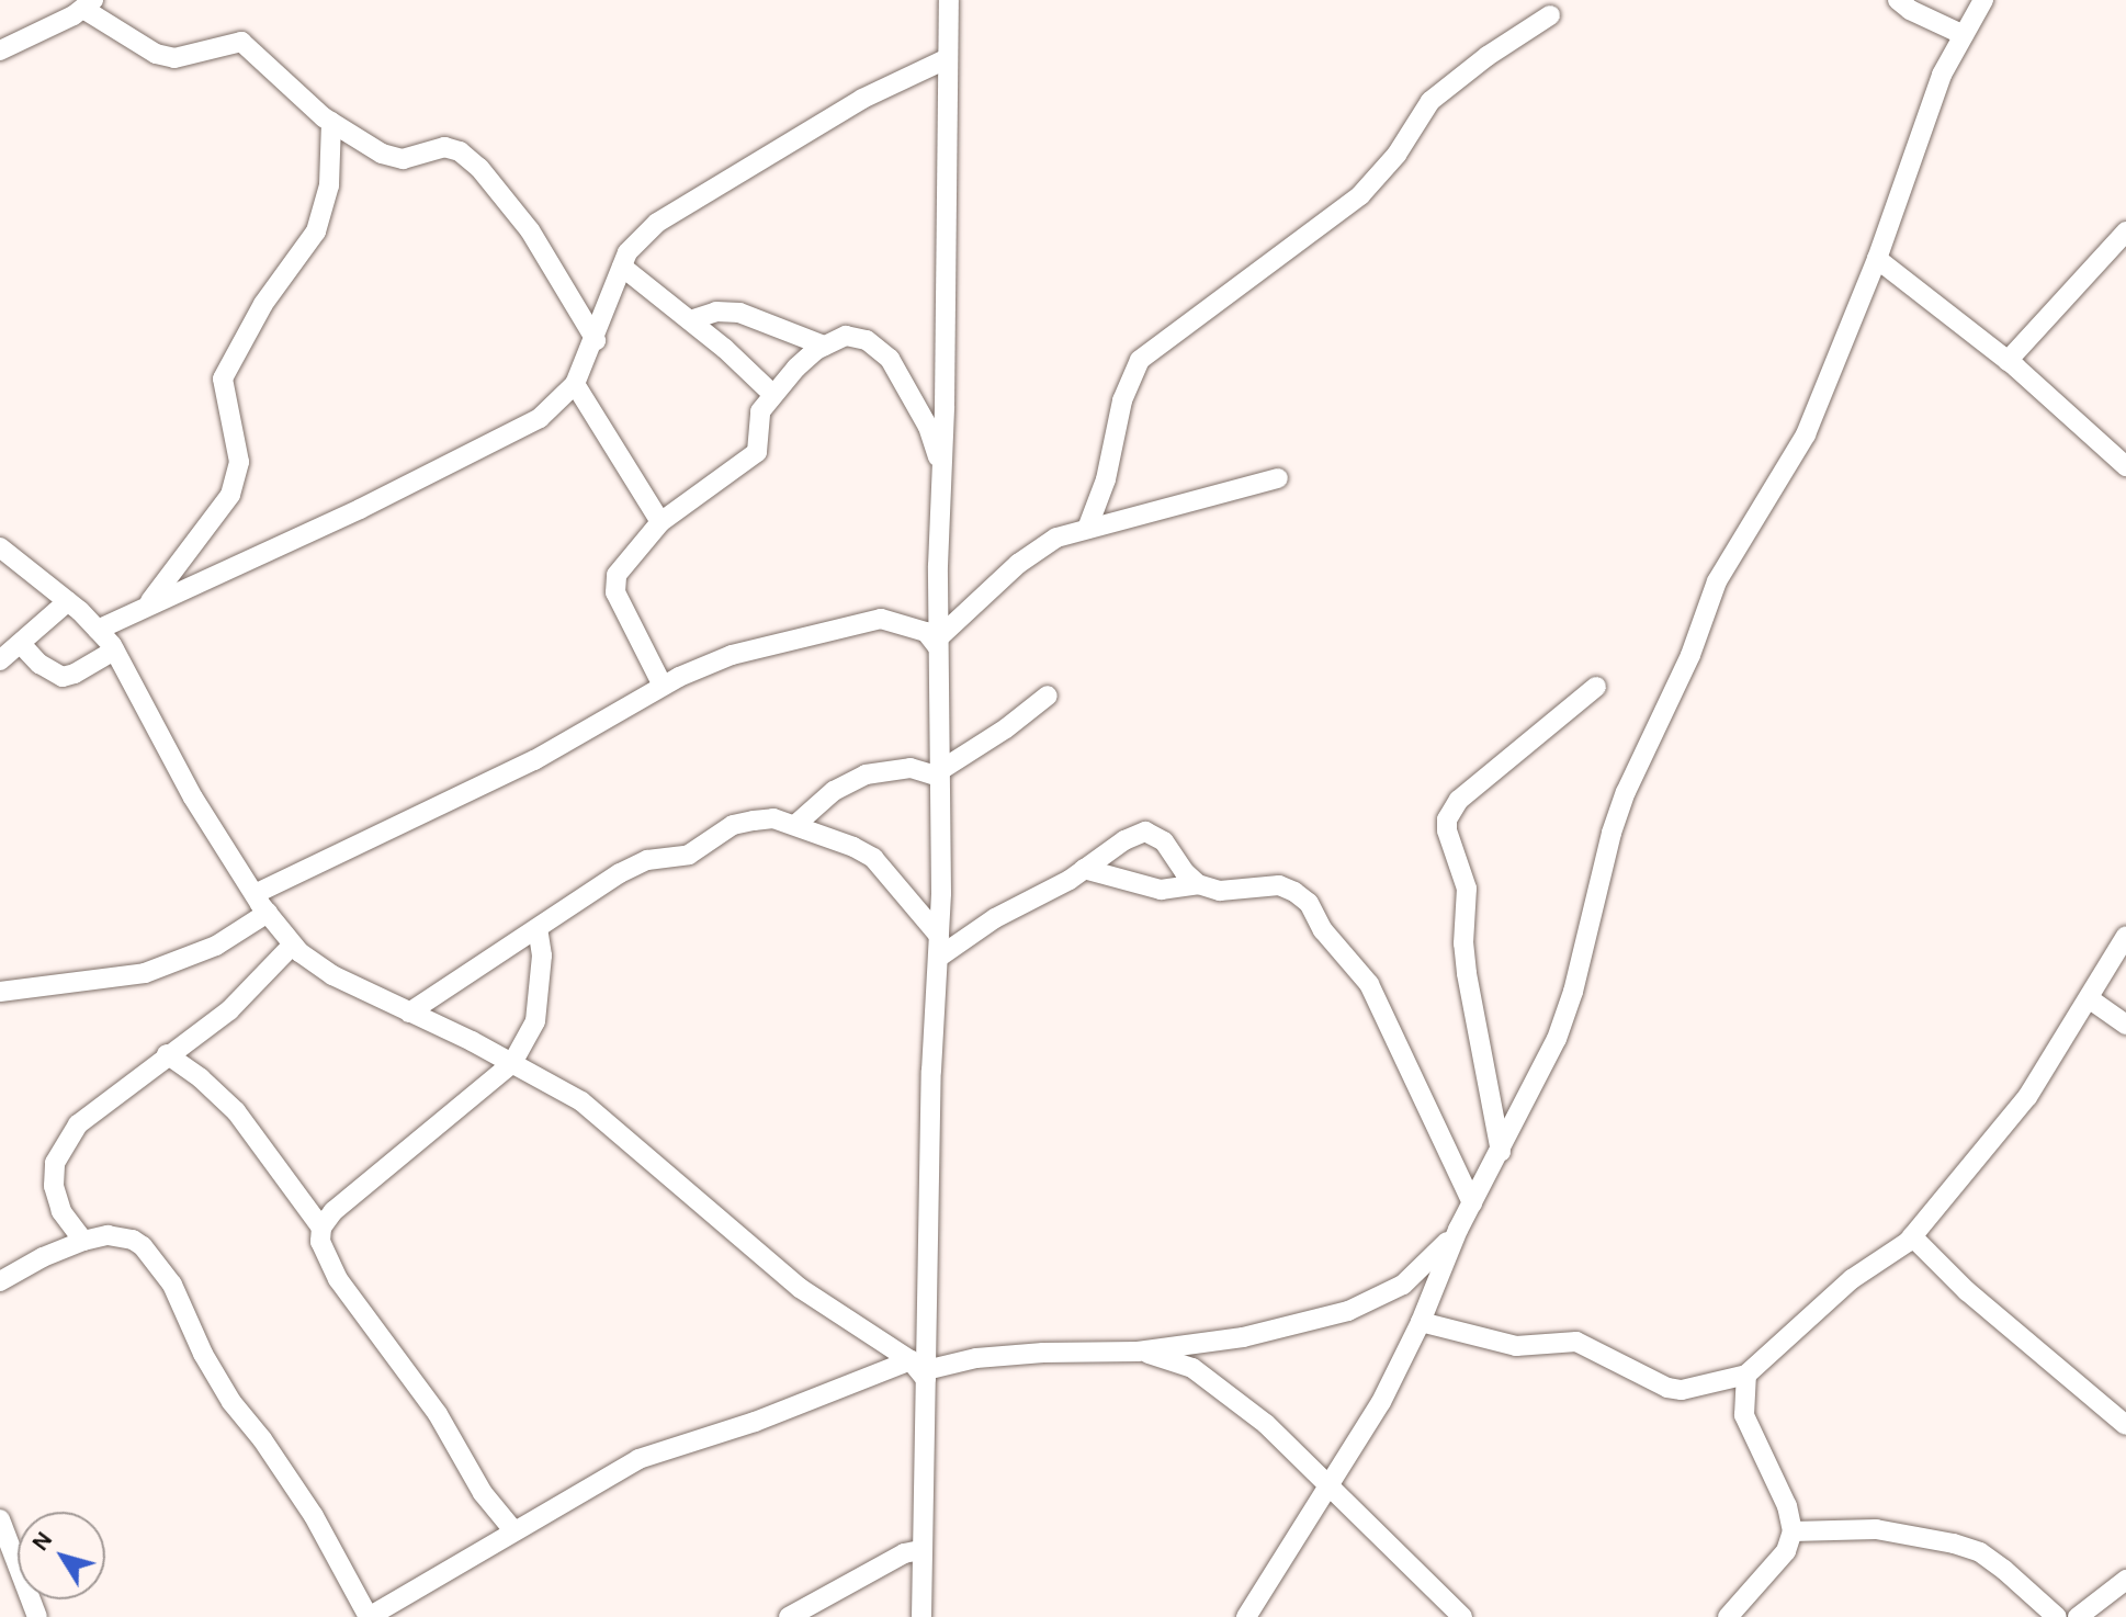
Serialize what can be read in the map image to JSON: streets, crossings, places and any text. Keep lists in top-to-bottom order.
{
  "north": "top left"
}
